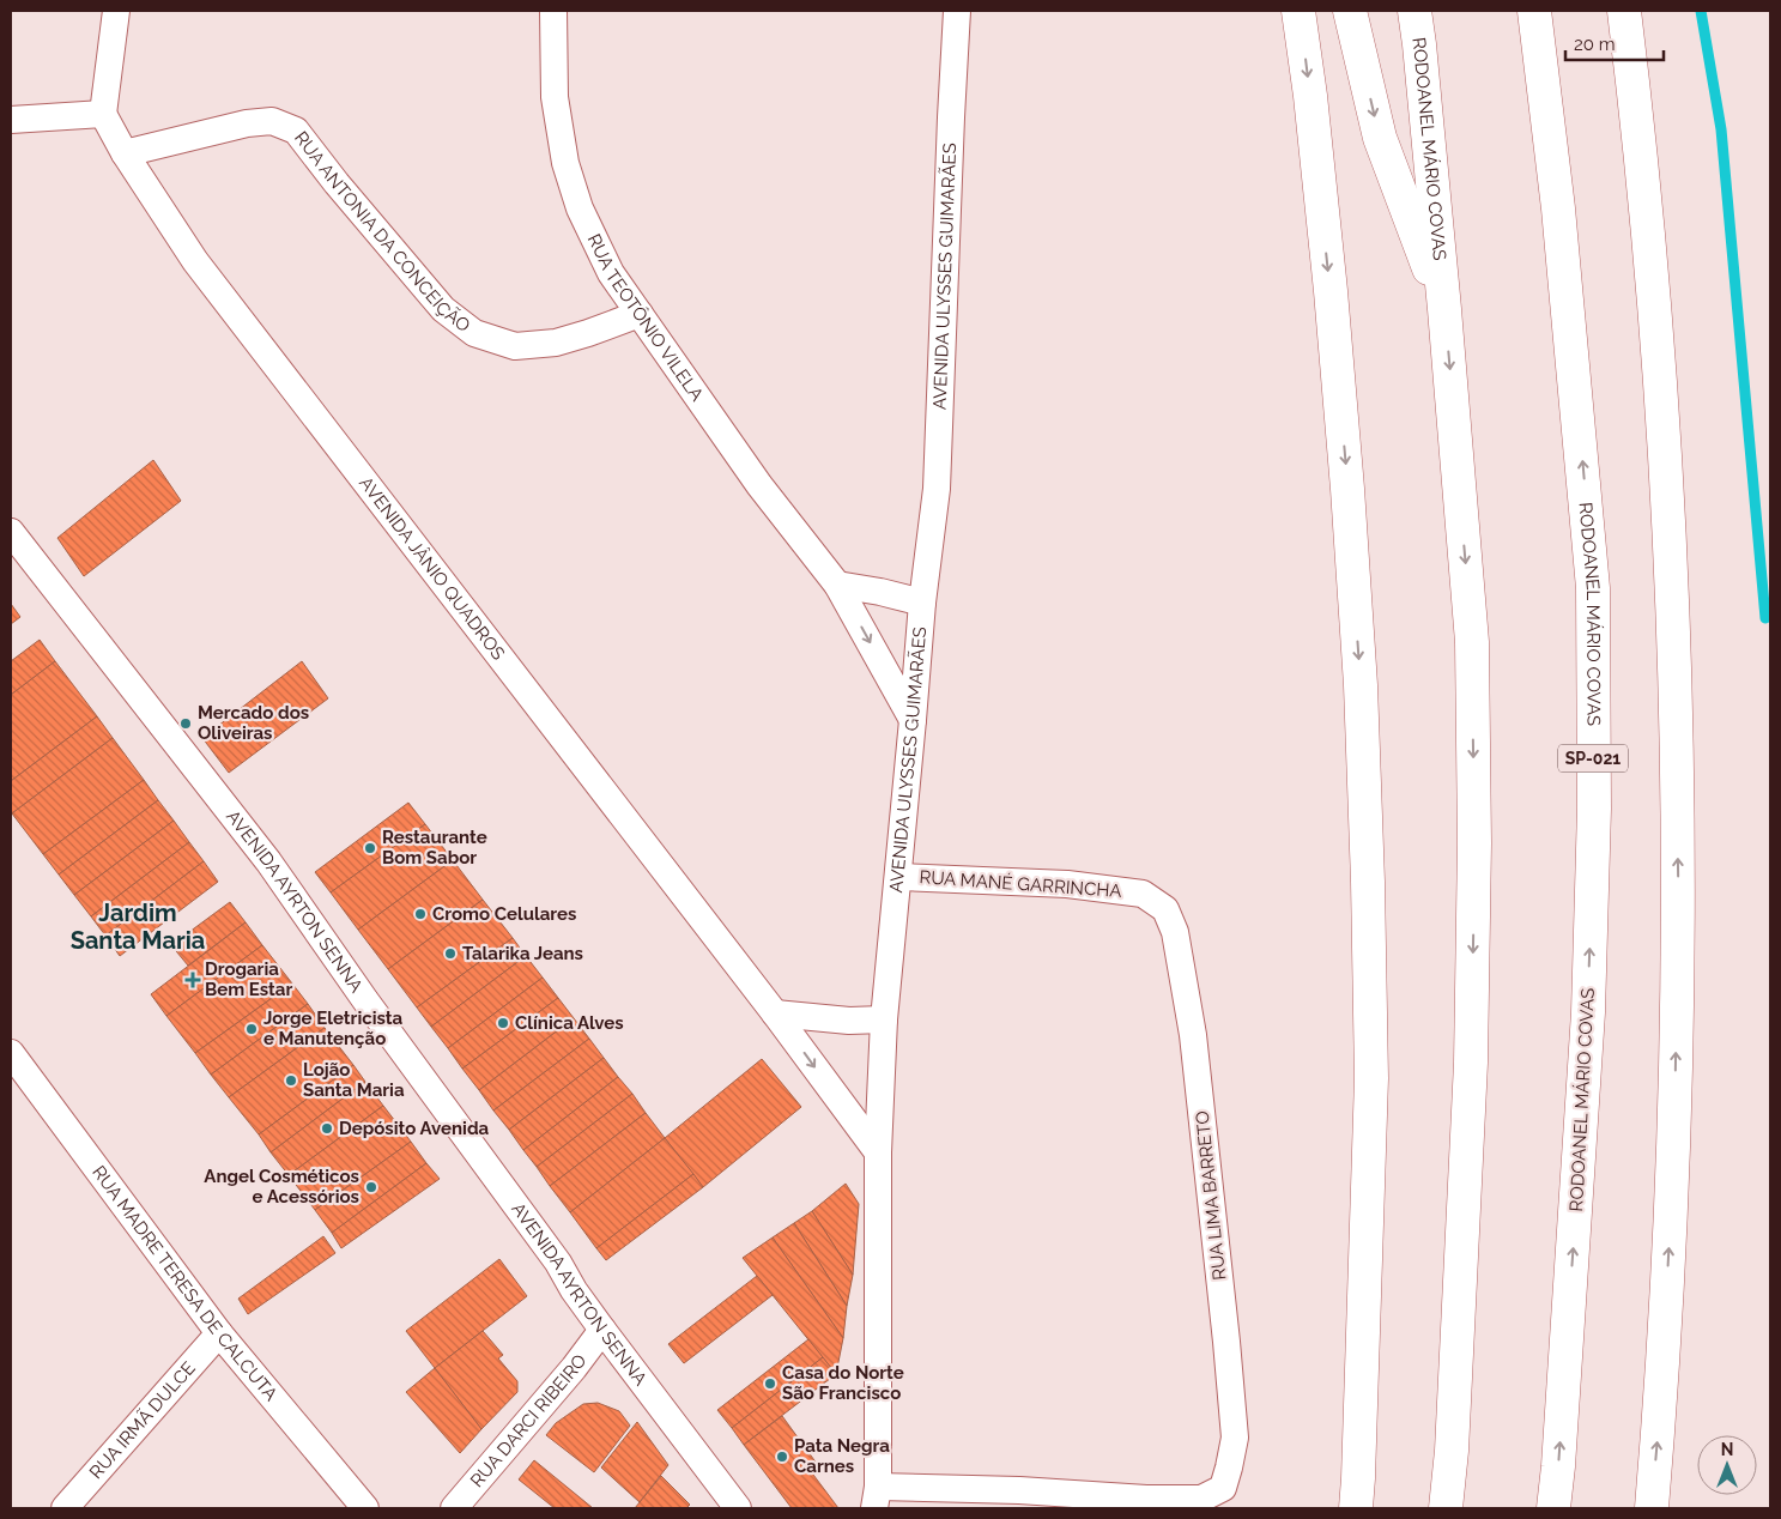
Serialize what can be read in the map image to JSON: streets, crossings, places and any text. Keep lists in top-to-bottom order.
{
  "streets": {
    "main road": ["RODOANEL MÁRIO COVAS", "SP-021"],
    "street": [
      "RUA ANTONIA DA CONCEIÇÃO",
      "AVENIDA ULYSSES GUIMARÃES",
      "RUA TEOTÔNIO VILELA",
      "AVENIDA JÂNIO QUADROS",
      "RUA MANÉ GARRINCHA",
      "AVENIDA AYRTON SENNA",
      "RUA LIMA BARRETO",
      "RUA MADRE TERESA DE CALCUTA",
      "RUA DARCI RIBEIRO",
      "RUA IRMÃ DULCE"
    ]
  },
  "crossings": [
    ["RUA ANTONIA DA CONCEIÇÃO", "RUA TEOTÔNIO VILELA"],
    ["RUA ANTONIA DA CONCEIÇÃO", "AVENIDA JÂNIO QUADROS"],
    ["AVENIDA ULYSSES GUIMARÃES", "RUA TEOTÔNIO VILELA"],
    ["AVENIDA ULYSSES GUIMARÃES", "AVENIDA JÂNIO QUADROS"],
    ["AVENIDA ULYSSES GUIMARÃES", "RUA MANÉ GARRINCHA"],
    ["AVENIDA ULYSSES GUIMARÃES", "RUA LIMA BARRETO"],
    ["RUA MANÉ GARRINCHA", "RUA LIMA BARRETO"],
    ["AVENIDA AYRTON SENNA", "RUA DARCI RIBEIRO"],
    ["RUA MADRE TERESA DE CALCUTA", "RUA IRMÃ DULCE"]
  ],
  "districts": ["Jardim Santa Maria"],
  "places": {
    "other": [
      "Mercado dos Oliveiras",
      "Restaurante Bom Sabor",
      "Cromo Celulares",
      "Talarika Jeans",
      "Clínica Alves",
      "Jorge Eletricista e Manutenção",
      "Lojão Santa Maria",
      "Depósito Avenida",
      "Angel Cosméticos e Acessórios",
      "Casa do Norte São Francisco",
      "Pata Negra Carnes"
    ],
    "health": ["Drogaria Bem Estar"]
  },
  "scale_bar": "20 m",
  "north": "top"
}
